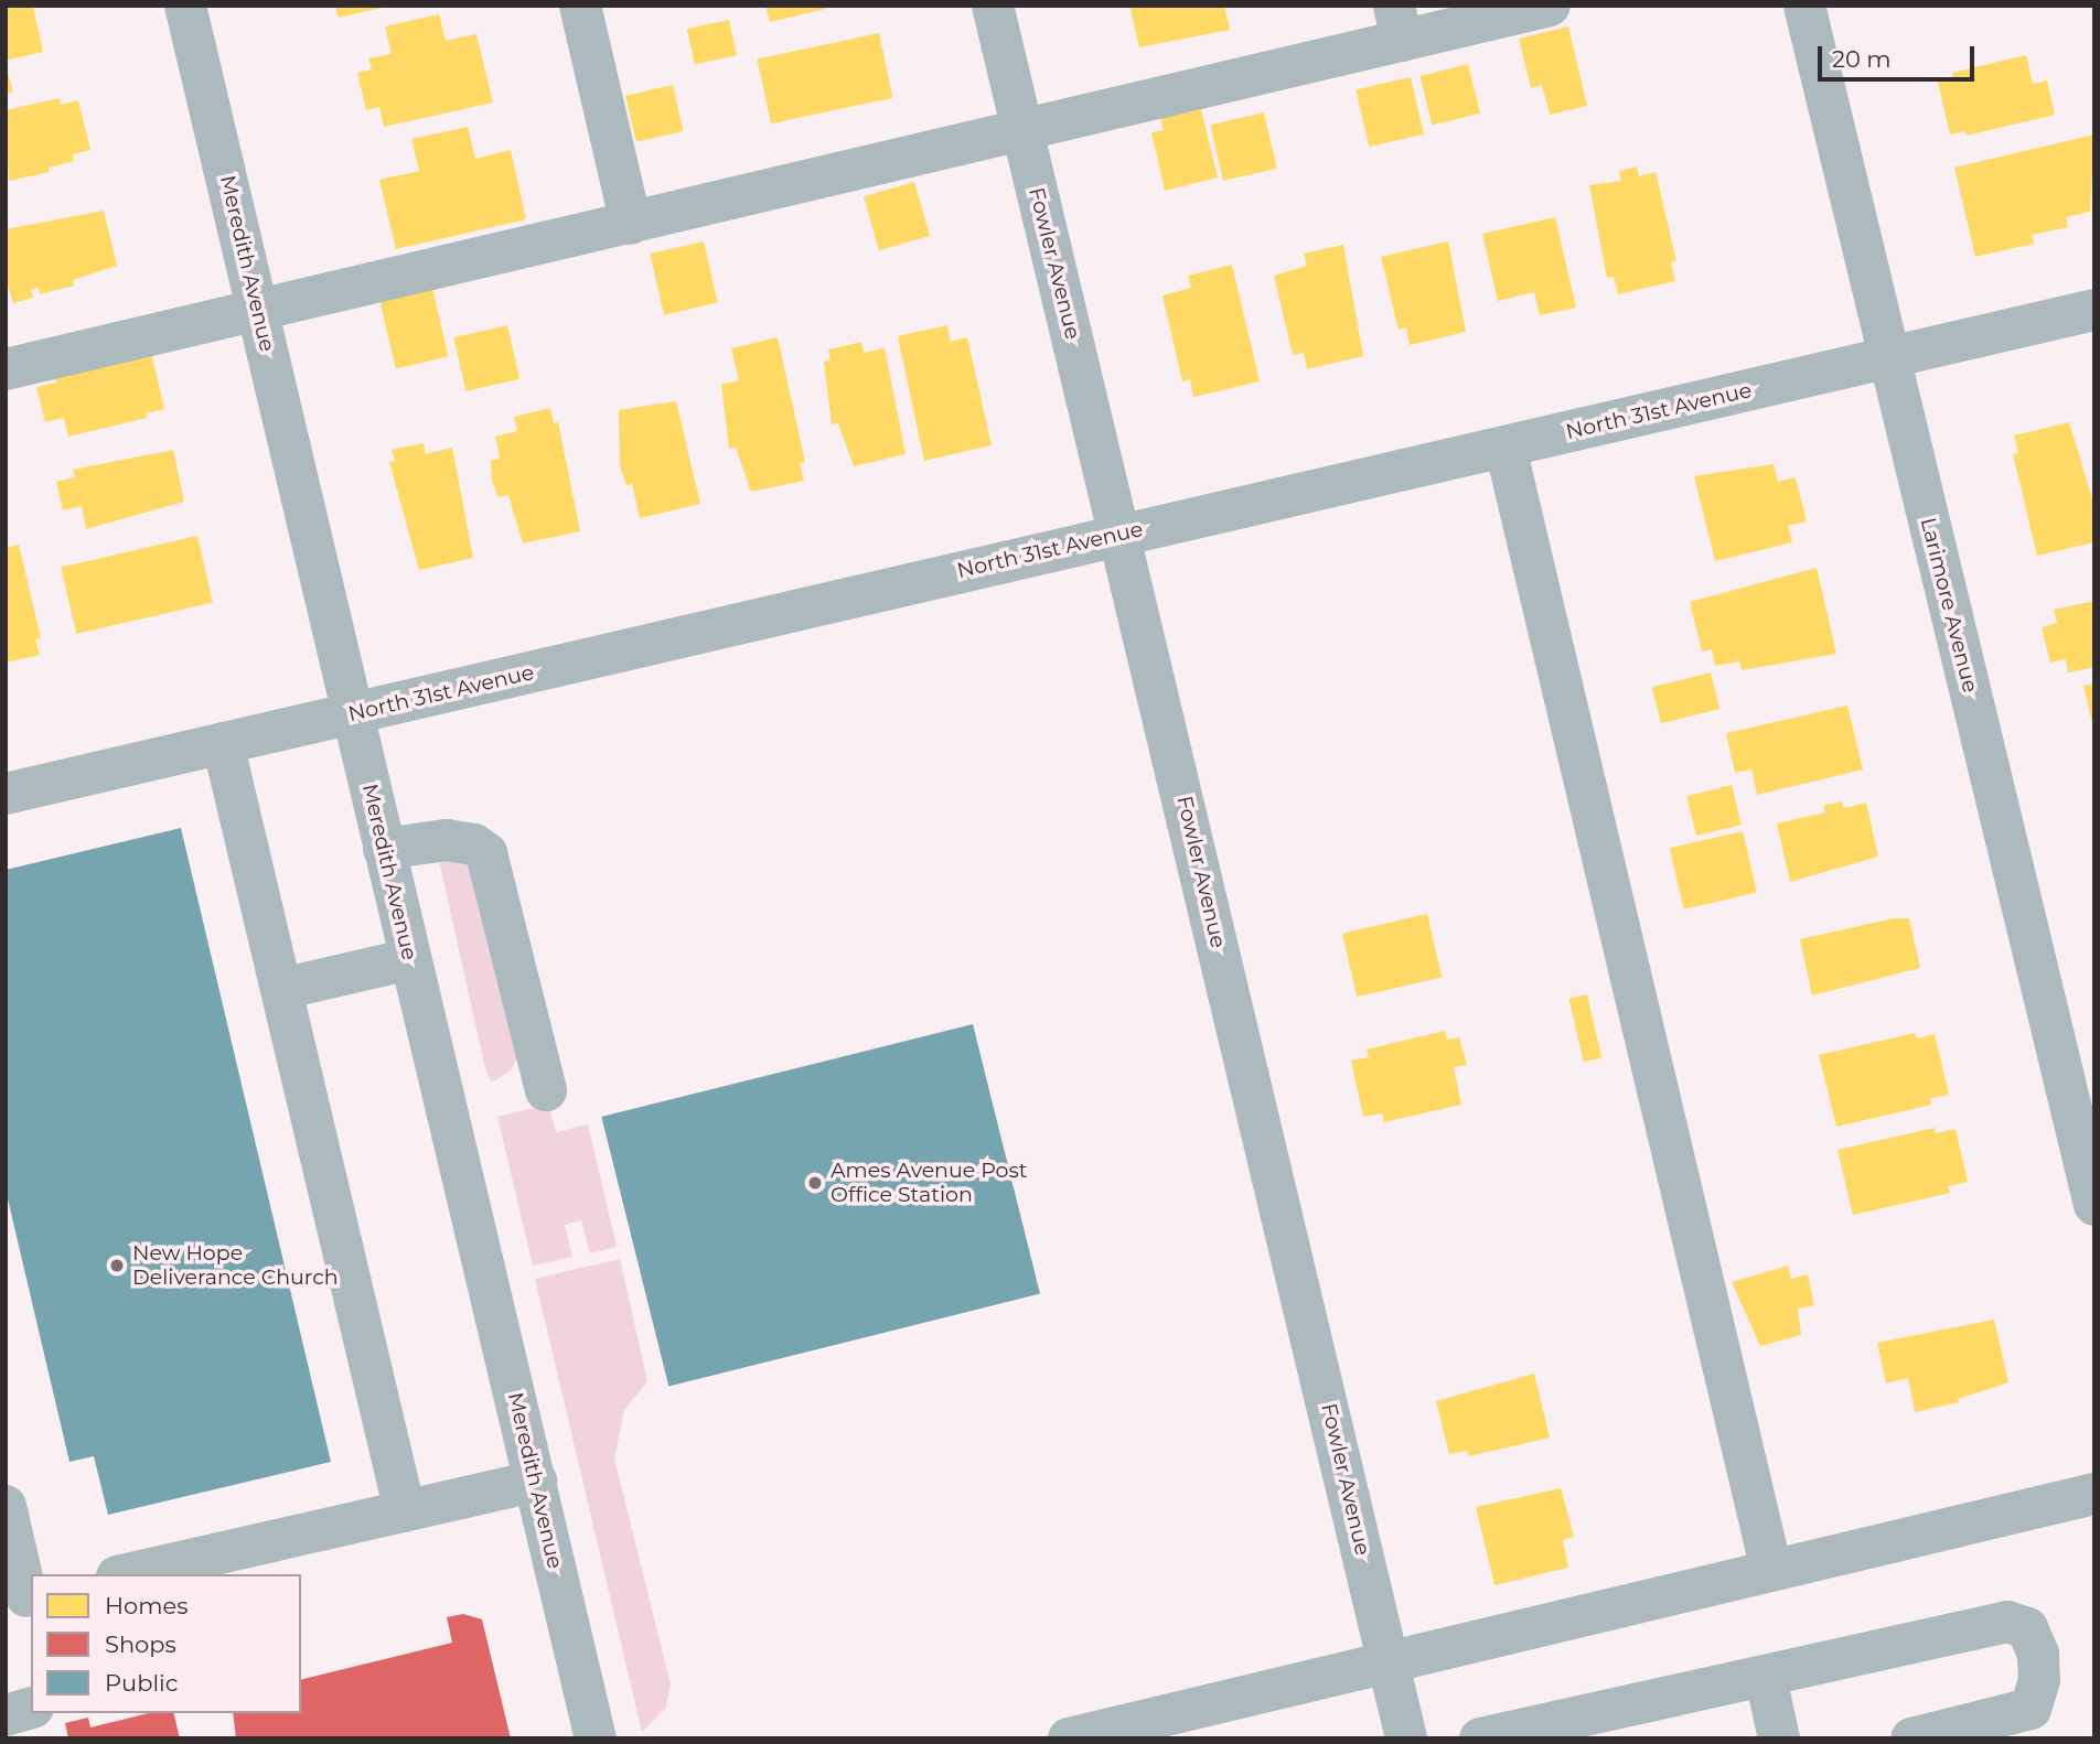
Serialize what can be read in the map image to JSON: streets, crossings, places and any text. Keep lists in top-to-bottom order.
{
  "streets": {
    "street": [
      "Meredith Avenue",
      "Fowler Avenue",
      "North 31st Avenue",
      "Larimore Avenue"
    ]
  },
  "crossings": [
    ["Meredith Avenue", "North 31st Avenue"],
    ["Fowler Avenue", "North 31st Avenue"],
    ["North 31st Avenue", "Larimore Avenue"]
  ],
  "places": ["Ames Avenue Post Office Station", "New Hope Deliverance Church"],
  "legend": ["Homes", "Shops", "Public"],
  "scale_bar": "20 m"
}
